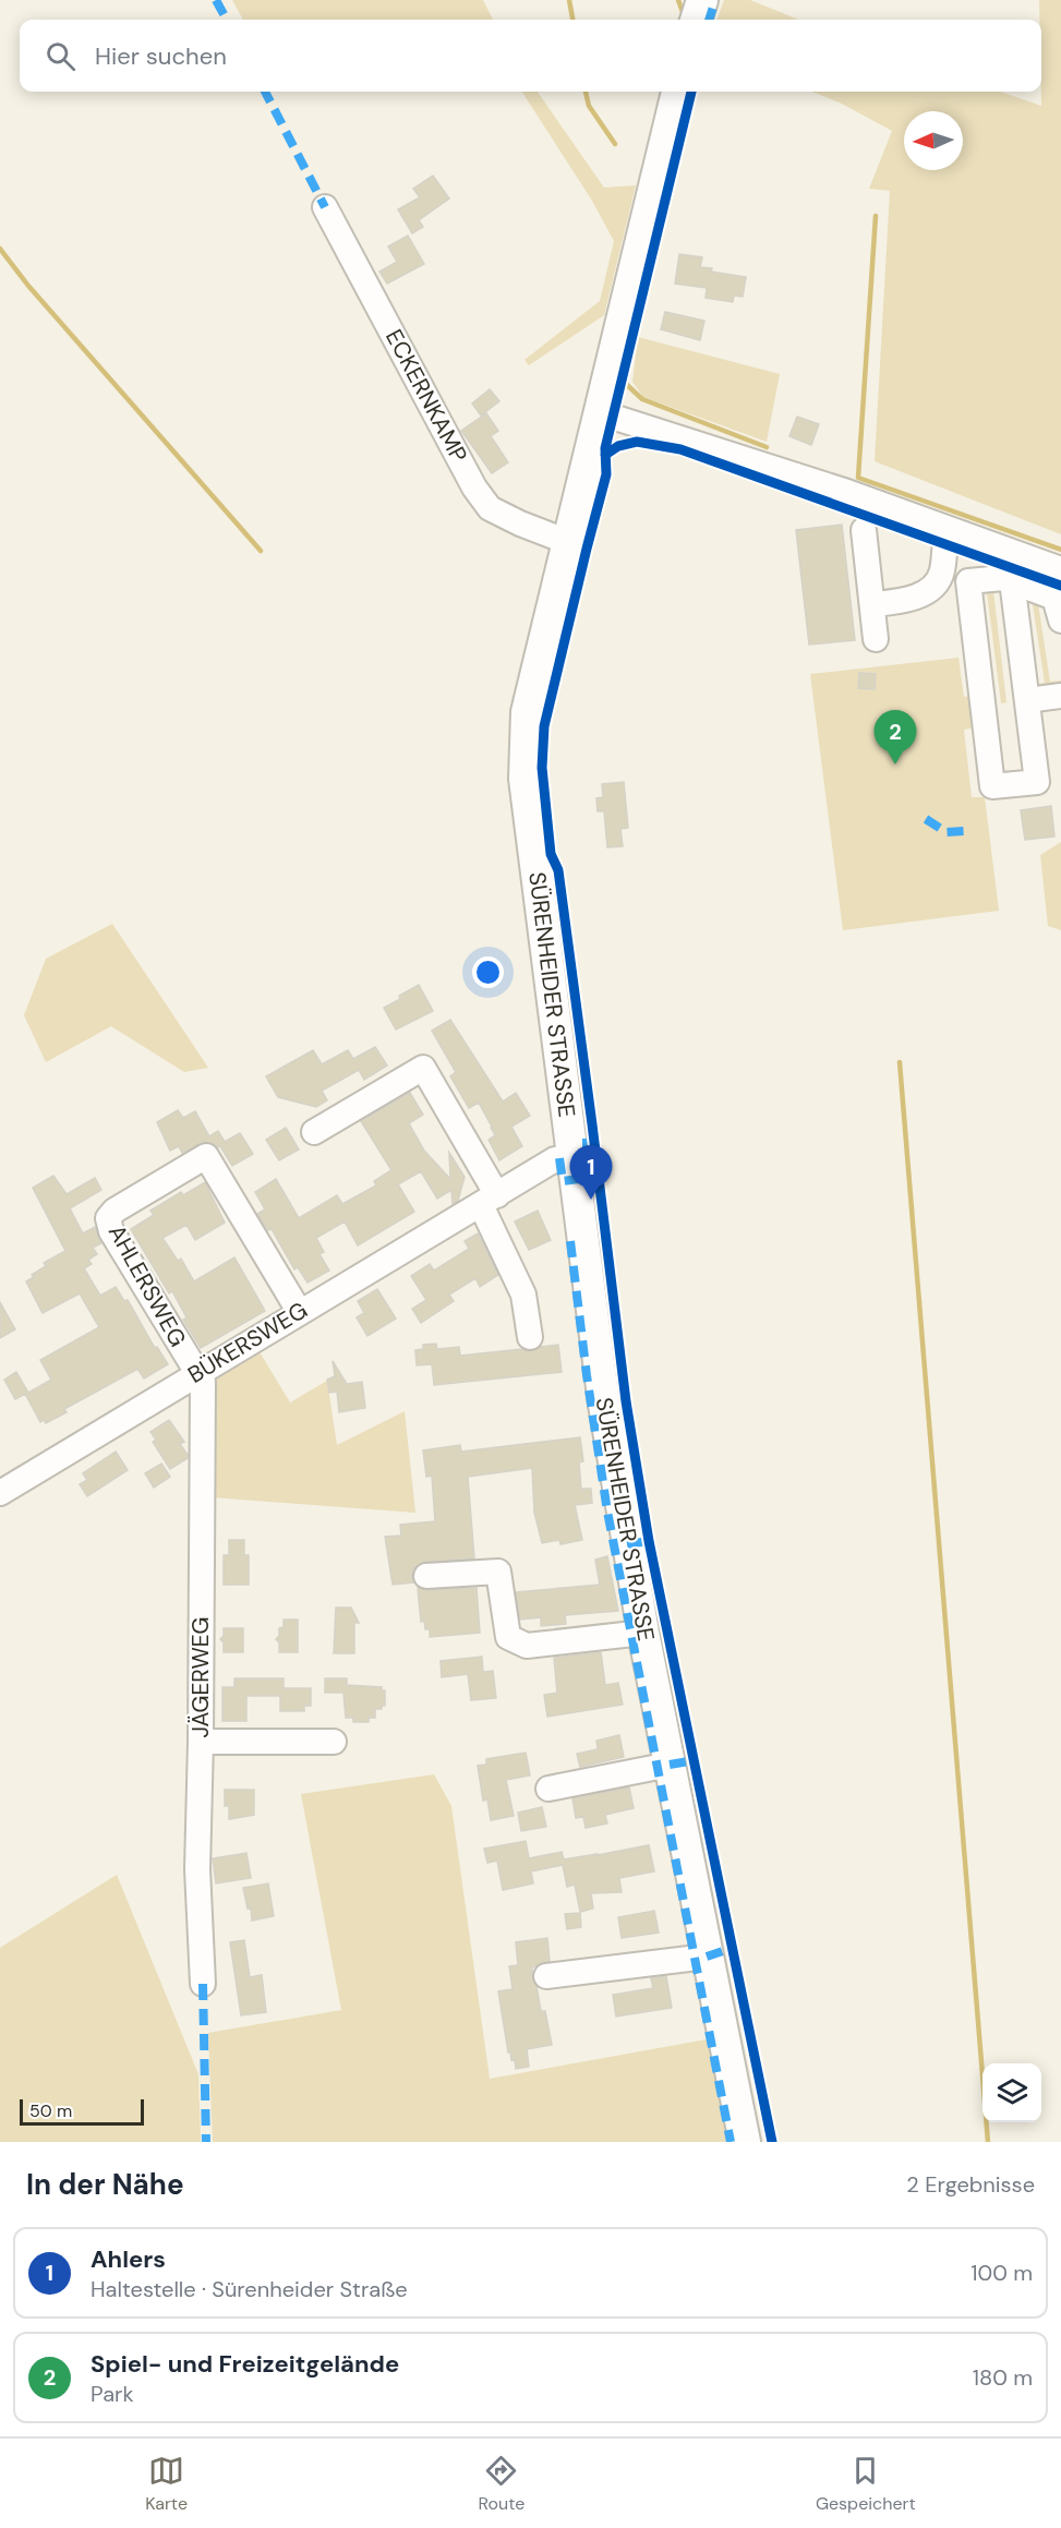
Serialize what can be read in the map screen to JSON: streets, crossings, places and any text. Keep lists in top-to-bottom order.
{
  "streets": {
    "main road": ["SÜRENHEIDER STRASSE"],
    "street": [
      "ECKERNKAMP",
      "AHLERSWEG",
      "BÜKERSWEG",
      "JÄGERWEG"
    ]
  },
  "crossings": [
    ["ECKERNKAMP", "SÜRENHEIDER STRASSE"],
    ["SÜRENHEIDER STRASSE", "BÜKERSWEG"],
    ["AHLERSWEG", "BÜKERSWEG"],
    ["AHLERSWEG", "JÄGERWEG"],
    ["BÜKERSWEG", "JÄGERWEG"]
  ],
  "scale_bar": "50 m",
  "north": "left",
  "page": {
    "search": "Hier suchen",
    "pins": ["2", "1"],
    "scale": "50 m",
    "heading": ["In der Nähe", "2 Ergebnisse"],
    "list": [
      {
        "mark": "1",
        "name": "Ahlers",
        "note": "Haltestelle · Sürenheider Straße",
        "value": "100 m"
      },
      {
        "mark": "2",
        "name": "Spiel- und Freizeitgelände",
        "note": "Park",
        "value": "180 m"
      }
    ],
    "nav": ["Karte", "Route", "Gespeichert"]
  }
}
